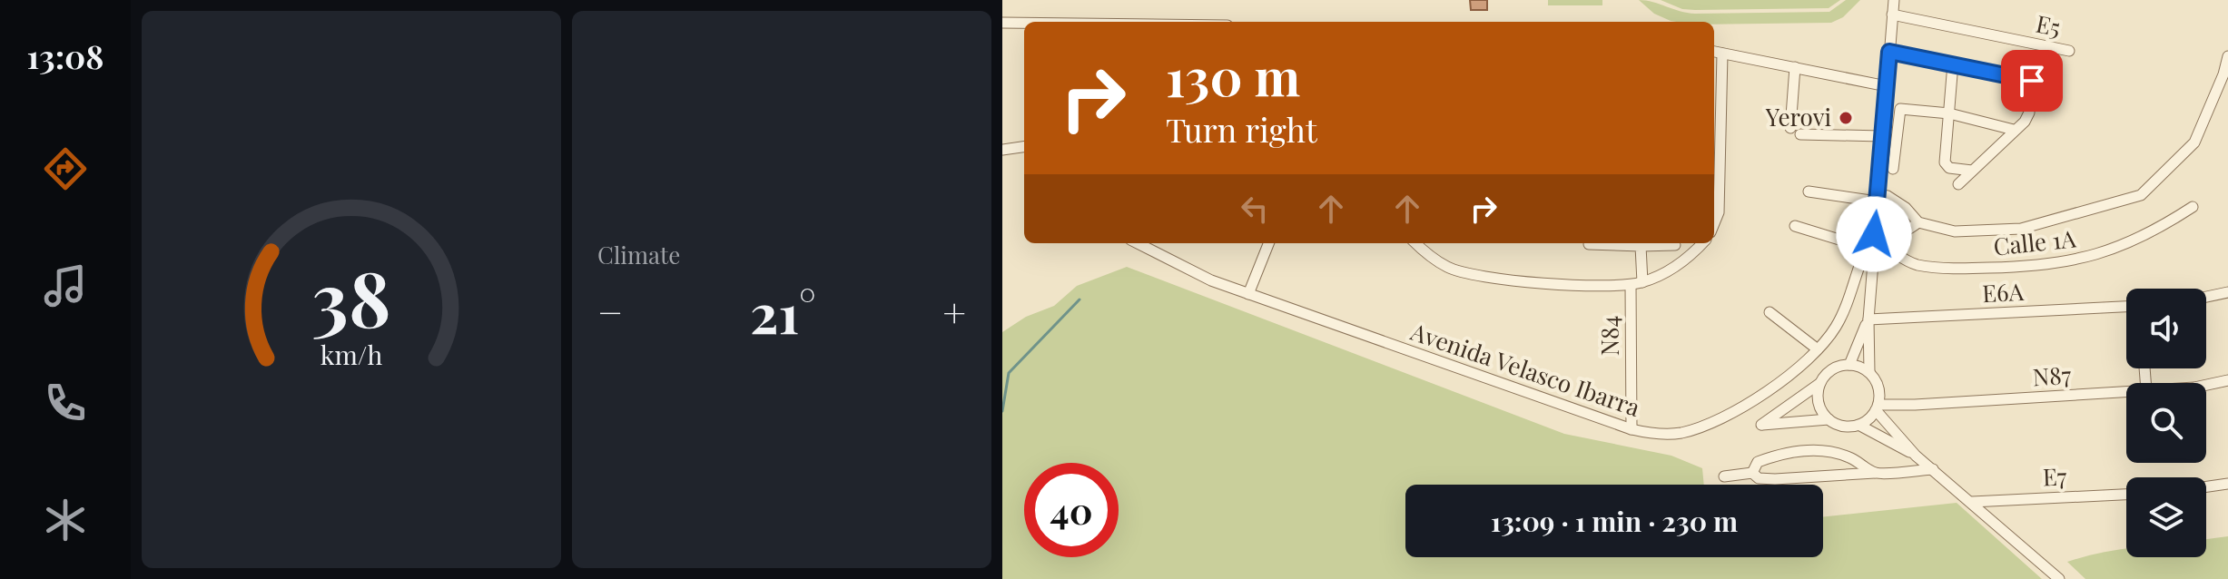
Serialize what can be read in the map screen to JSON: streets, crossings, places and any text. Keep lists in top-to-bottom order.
{
  "streets": {
    "street": [
      "E5",
      "Calle 1A",
      "E6A",
      "N84",
      "Avenida Velasco Ibarra",
      "N87",
      "E7"
    ]
  },
  "crossings": [
    ["Calle 1A", "Avenida Velasco Ibarra"],
    ["N84", "Avenida Velasco Ibarra"]
  ],
  "places": ["Yerovi"],
  "page": {
    "tabs": "13:08",
    "tile": "Climate",
    "turn": ["130 m", "Turn right"],
    "heat": ["−", "21°", "+"],
    "limit": "40",
    "trip": "13:09 · 1 min · 230 m",
    "gauge": ["38", "km/h"]
  }
}
